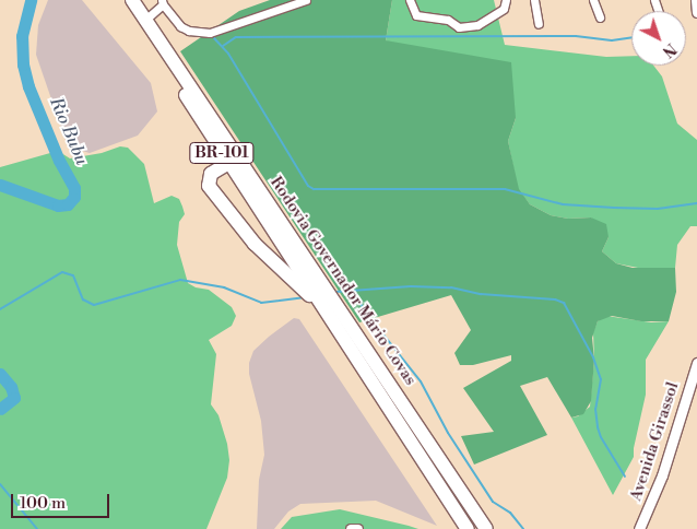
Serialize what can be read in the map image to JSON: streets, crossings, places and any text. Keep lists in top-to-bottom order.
{
  "streets": {
    "highway": ["BR-101", "Rodovia Governador Mário Covas"],
    "street": ["Avenida Girassol"]
  },
  "water": ["Rio Bubu"],
  "scale_bar": "100 m",
  "north": "bottom right"
}
